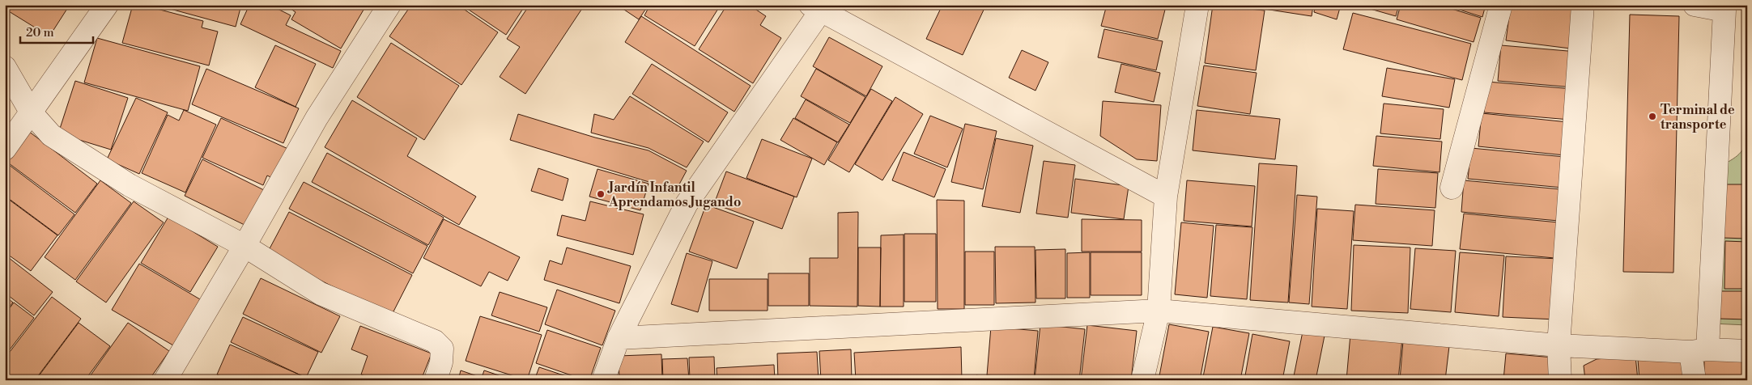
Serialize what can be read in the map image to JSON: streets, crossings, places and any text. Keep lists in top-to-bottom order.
{
  "places": ["Terminal de transporte", "Jardín Infantil Aprendamos Jugando"],
  "scale_bar": "20 m"
}
